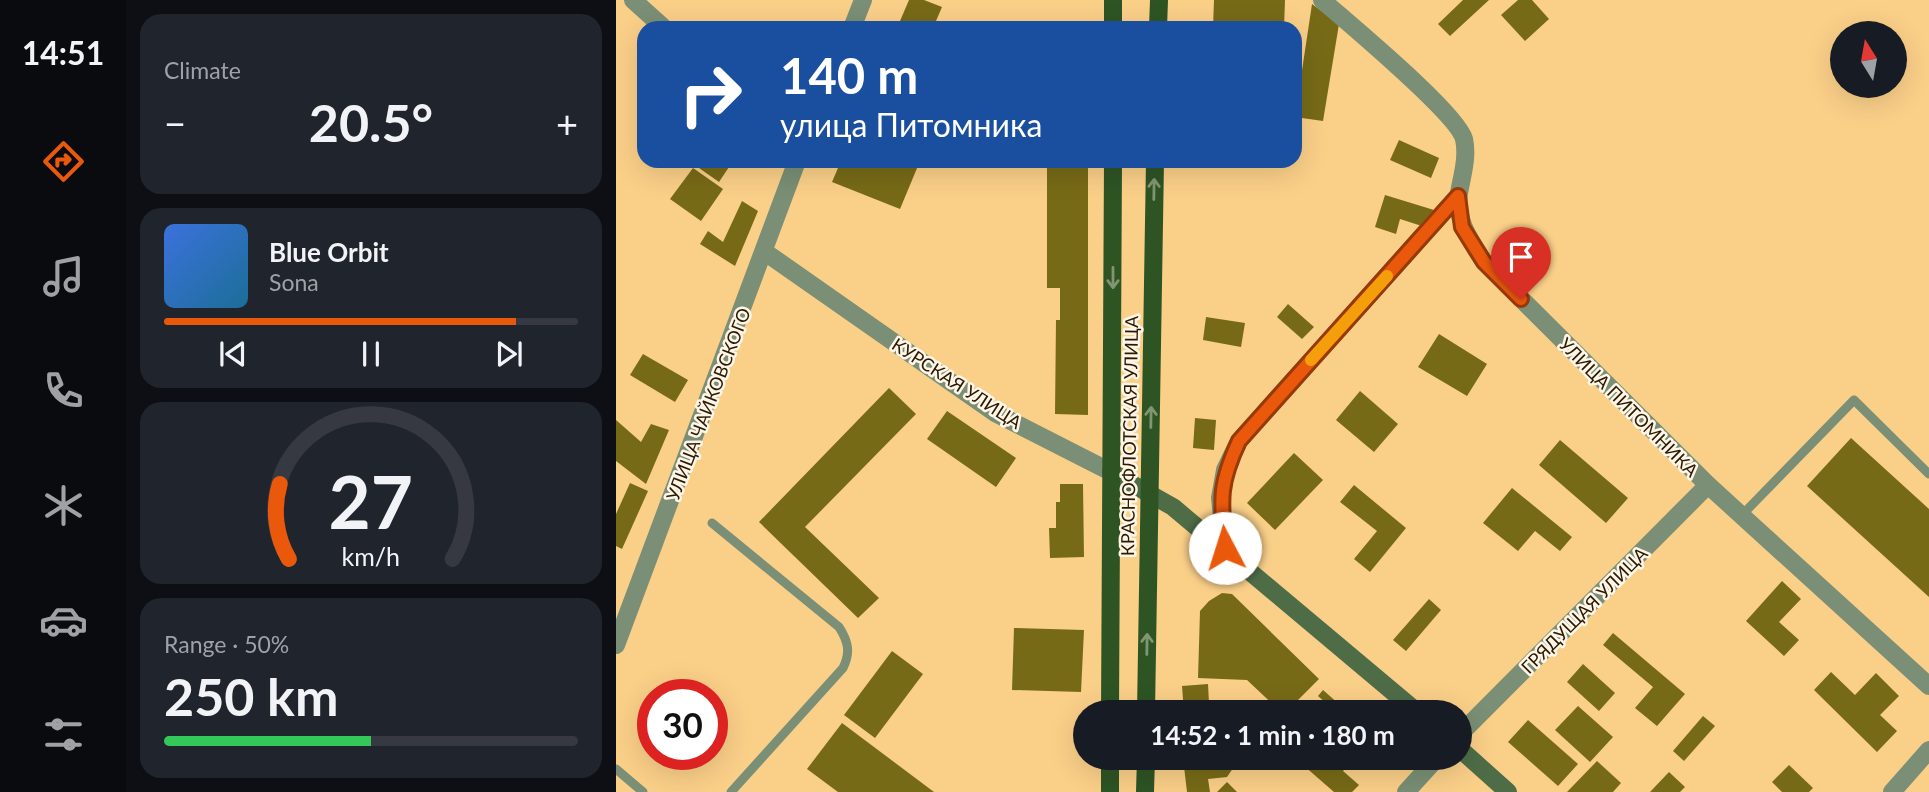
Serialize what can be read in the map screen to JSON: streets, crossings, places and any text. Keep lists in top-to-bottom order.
{
  "streets": {
    "main road": ["КРАСНОФЛОТСКАЯ УЛИЦА"],
    "street": [
      "КУРСКАЯ УЛИЦА",
      "УЛИЦА ЧАЙКОВСКОГО",
      "УЛИЦА ПИТОМНИКА",
      "ГРЯДУЩАЯ УЛИЦА"
    ]
  },
  "crossings": [
    ["КУРСКАЯ УЛИЦА", "УЛИЦА ЧАЙКОВСКОГО"],
    ["КУРСКАЯ УЛИЦА", "КРАСНОФЛОТСКАЯ УЛИЦА"],
    ["УЛИЦА ПИТОМНИКА", "ГРЯДУЩАЯ УЛИЦА"]
  ],
  "north": "top",
  "page": {
    "tabs": "14:51",
    "tile": [
      "Climate",
      ["Range · 50%", "250 km"]
    ],
    "turn": ["140 m", "улица Питомника"],
    "heat": ["−", "20.5°", "+"],
    "song": ["Blue Orbit", "Sona"],
    "limit": "30",
    "trip": "14:52 · 1 min · 180 m",
    "gauge": ["27", "km/h"]
  }
}
